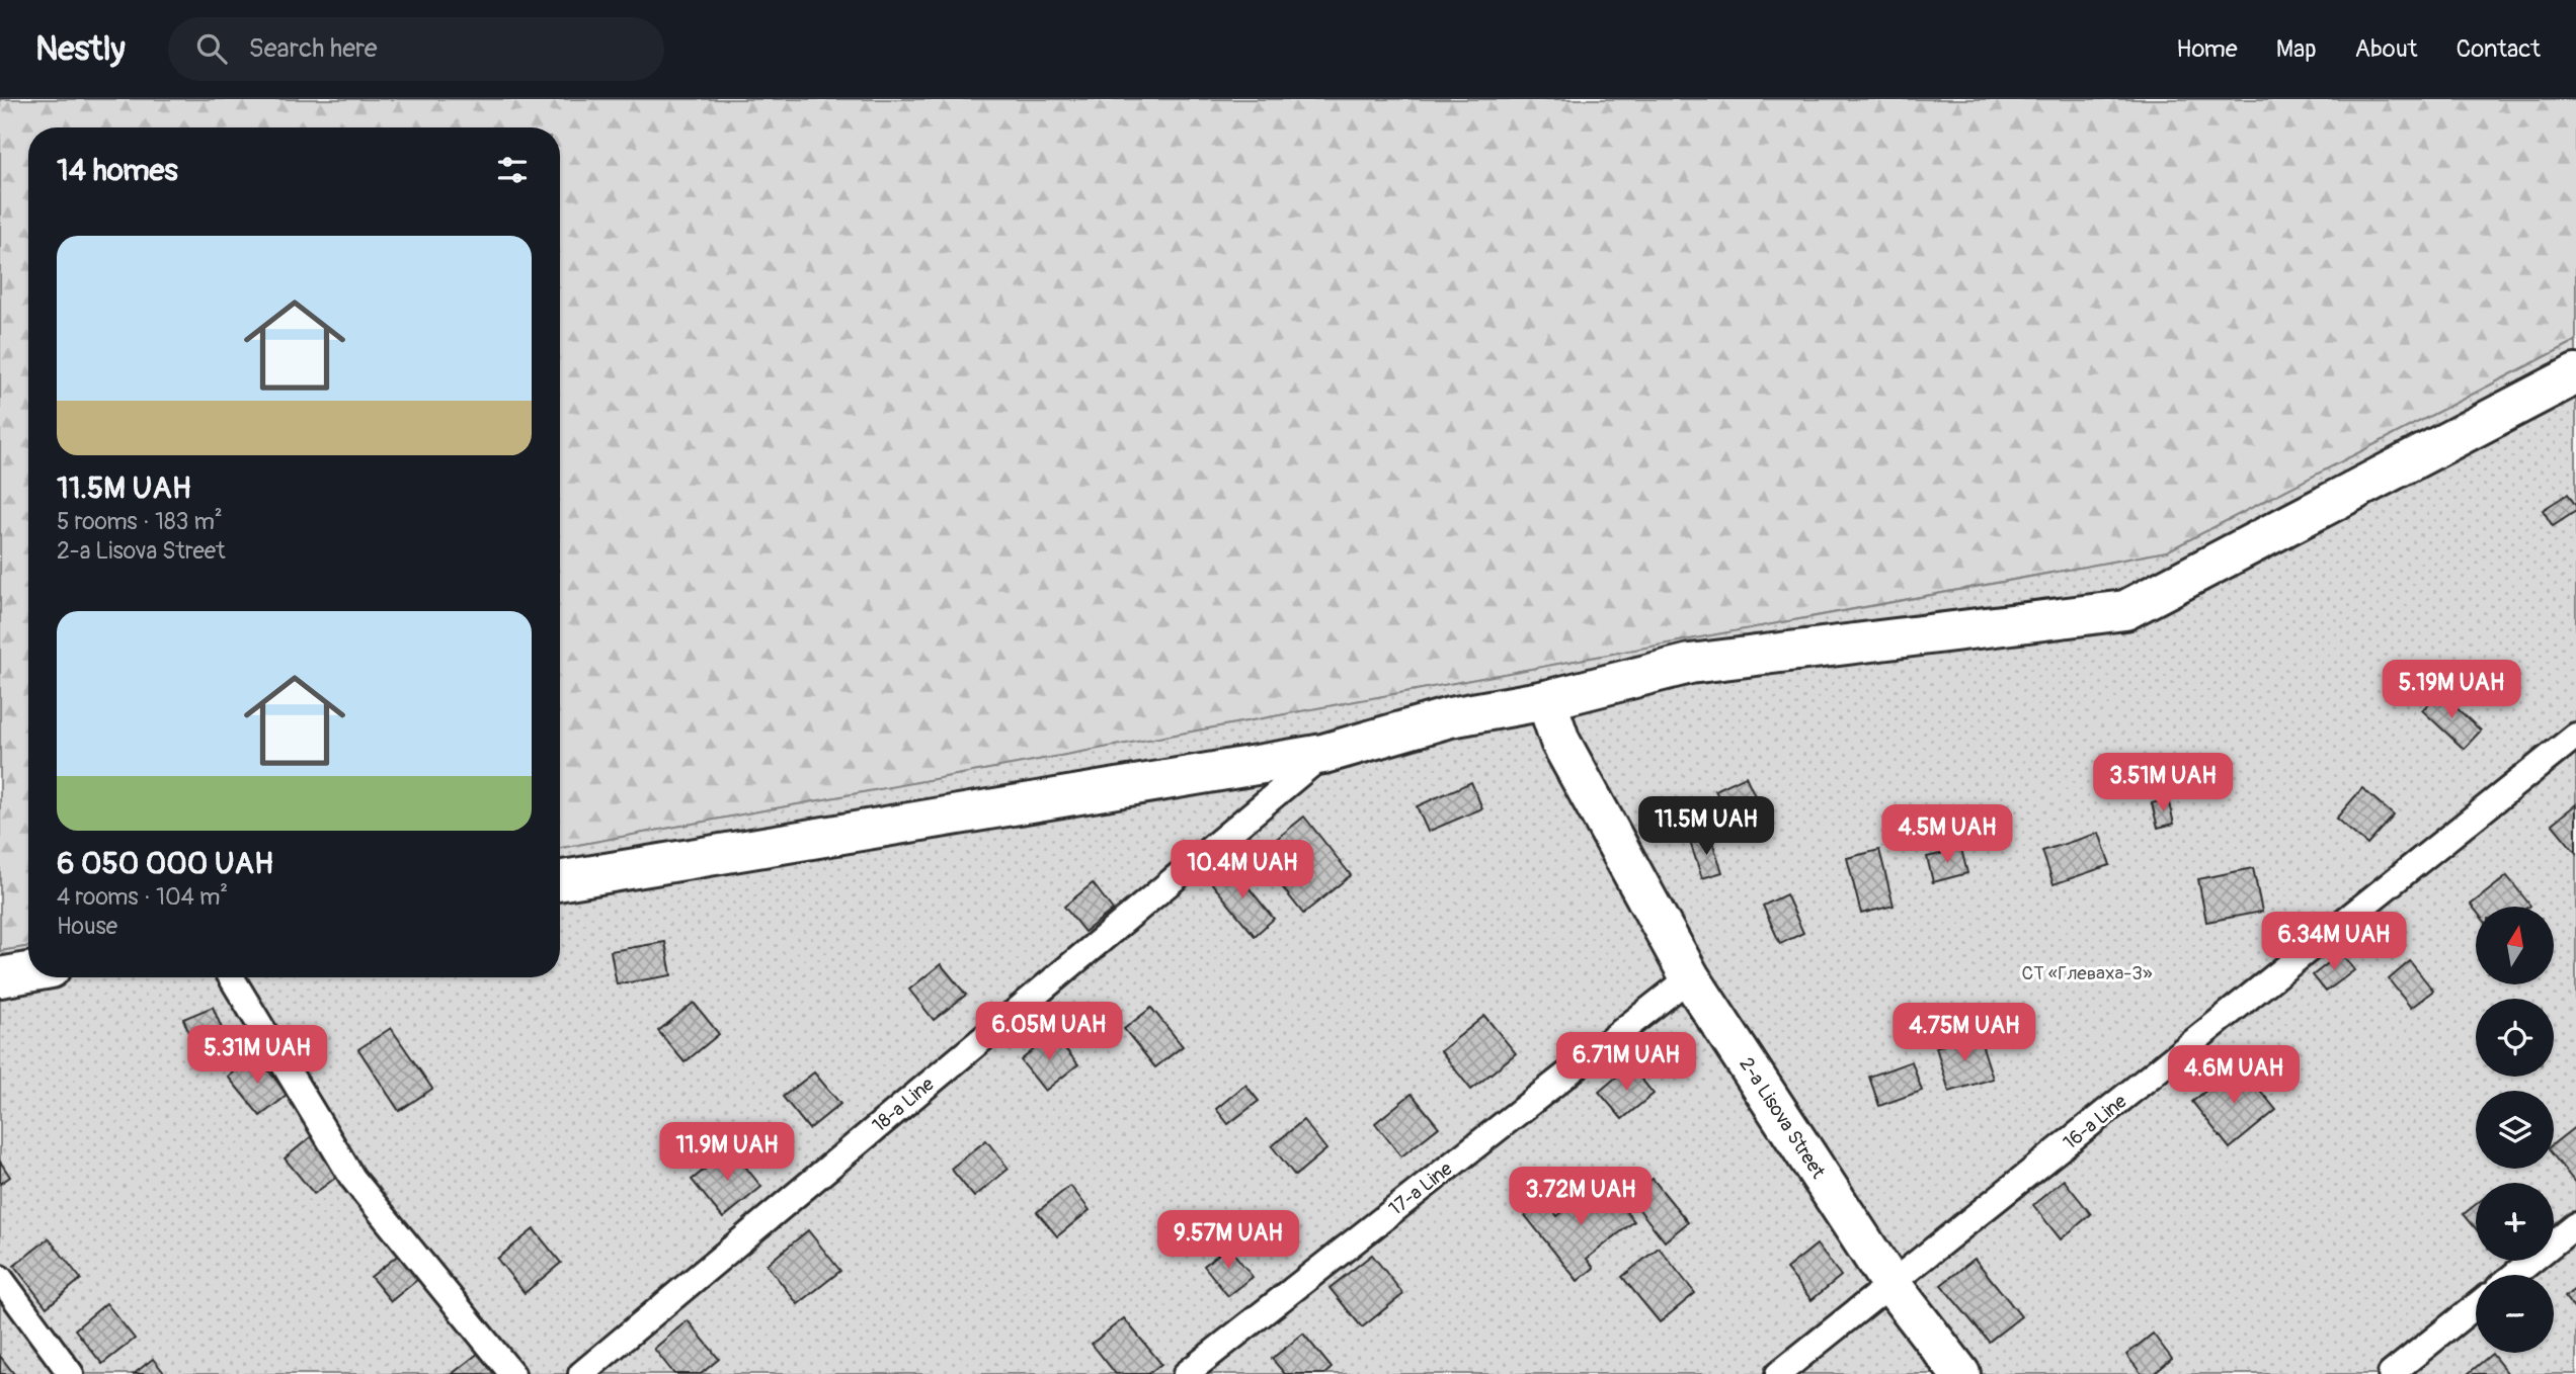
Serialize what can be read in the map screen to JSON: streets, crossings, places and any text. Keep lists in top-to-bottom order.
{
  "streets": {
    "street": ["2-a Lisova Street"],
    "lane": ["18-a Line", "16-a Line", "17-a Line"]
  },
  "crossings": [
    ["2-a Lisova Street", "16-a Line"],
    ["2-a Lisova Street", "17-a Line"]
  ],
  "parks": ["СТ «Глеваха-3»"],
  "north": "top",
  "page": {
    "header": "Nestly",
    "search": "Search here",
    "nav": [
      "Home",
      "Map",
      "About",
      "Contact"
    ],
    "heading": "14 homes",
    "list": [
      {
        "name": "11.5M UAH",
        "note": "5 rooms · 183 m² · 2-a Lisova Street"
      },
      {
        "name": "6 050 000 UAH",
        "note": "4 rooms · 104 m² · House"
      }
    ],
    "price": [
      "5.19M UAH",
      "3.51M UAH",
      "11.5M UAH",
      "4.5M UAH",
      "10.4M UAH",
      "6.34M UAH",
      "6.05M UAH",
      "4.75M UAH",
      "5.31M UAH",
      "6.71M UAH",
      "4.6M UAH",
      "11.9M UAH",
      "3.72M UAH",
      "9.57M UAH"
    ],
    "map_buttons": ["+", "−"]
  }
}
